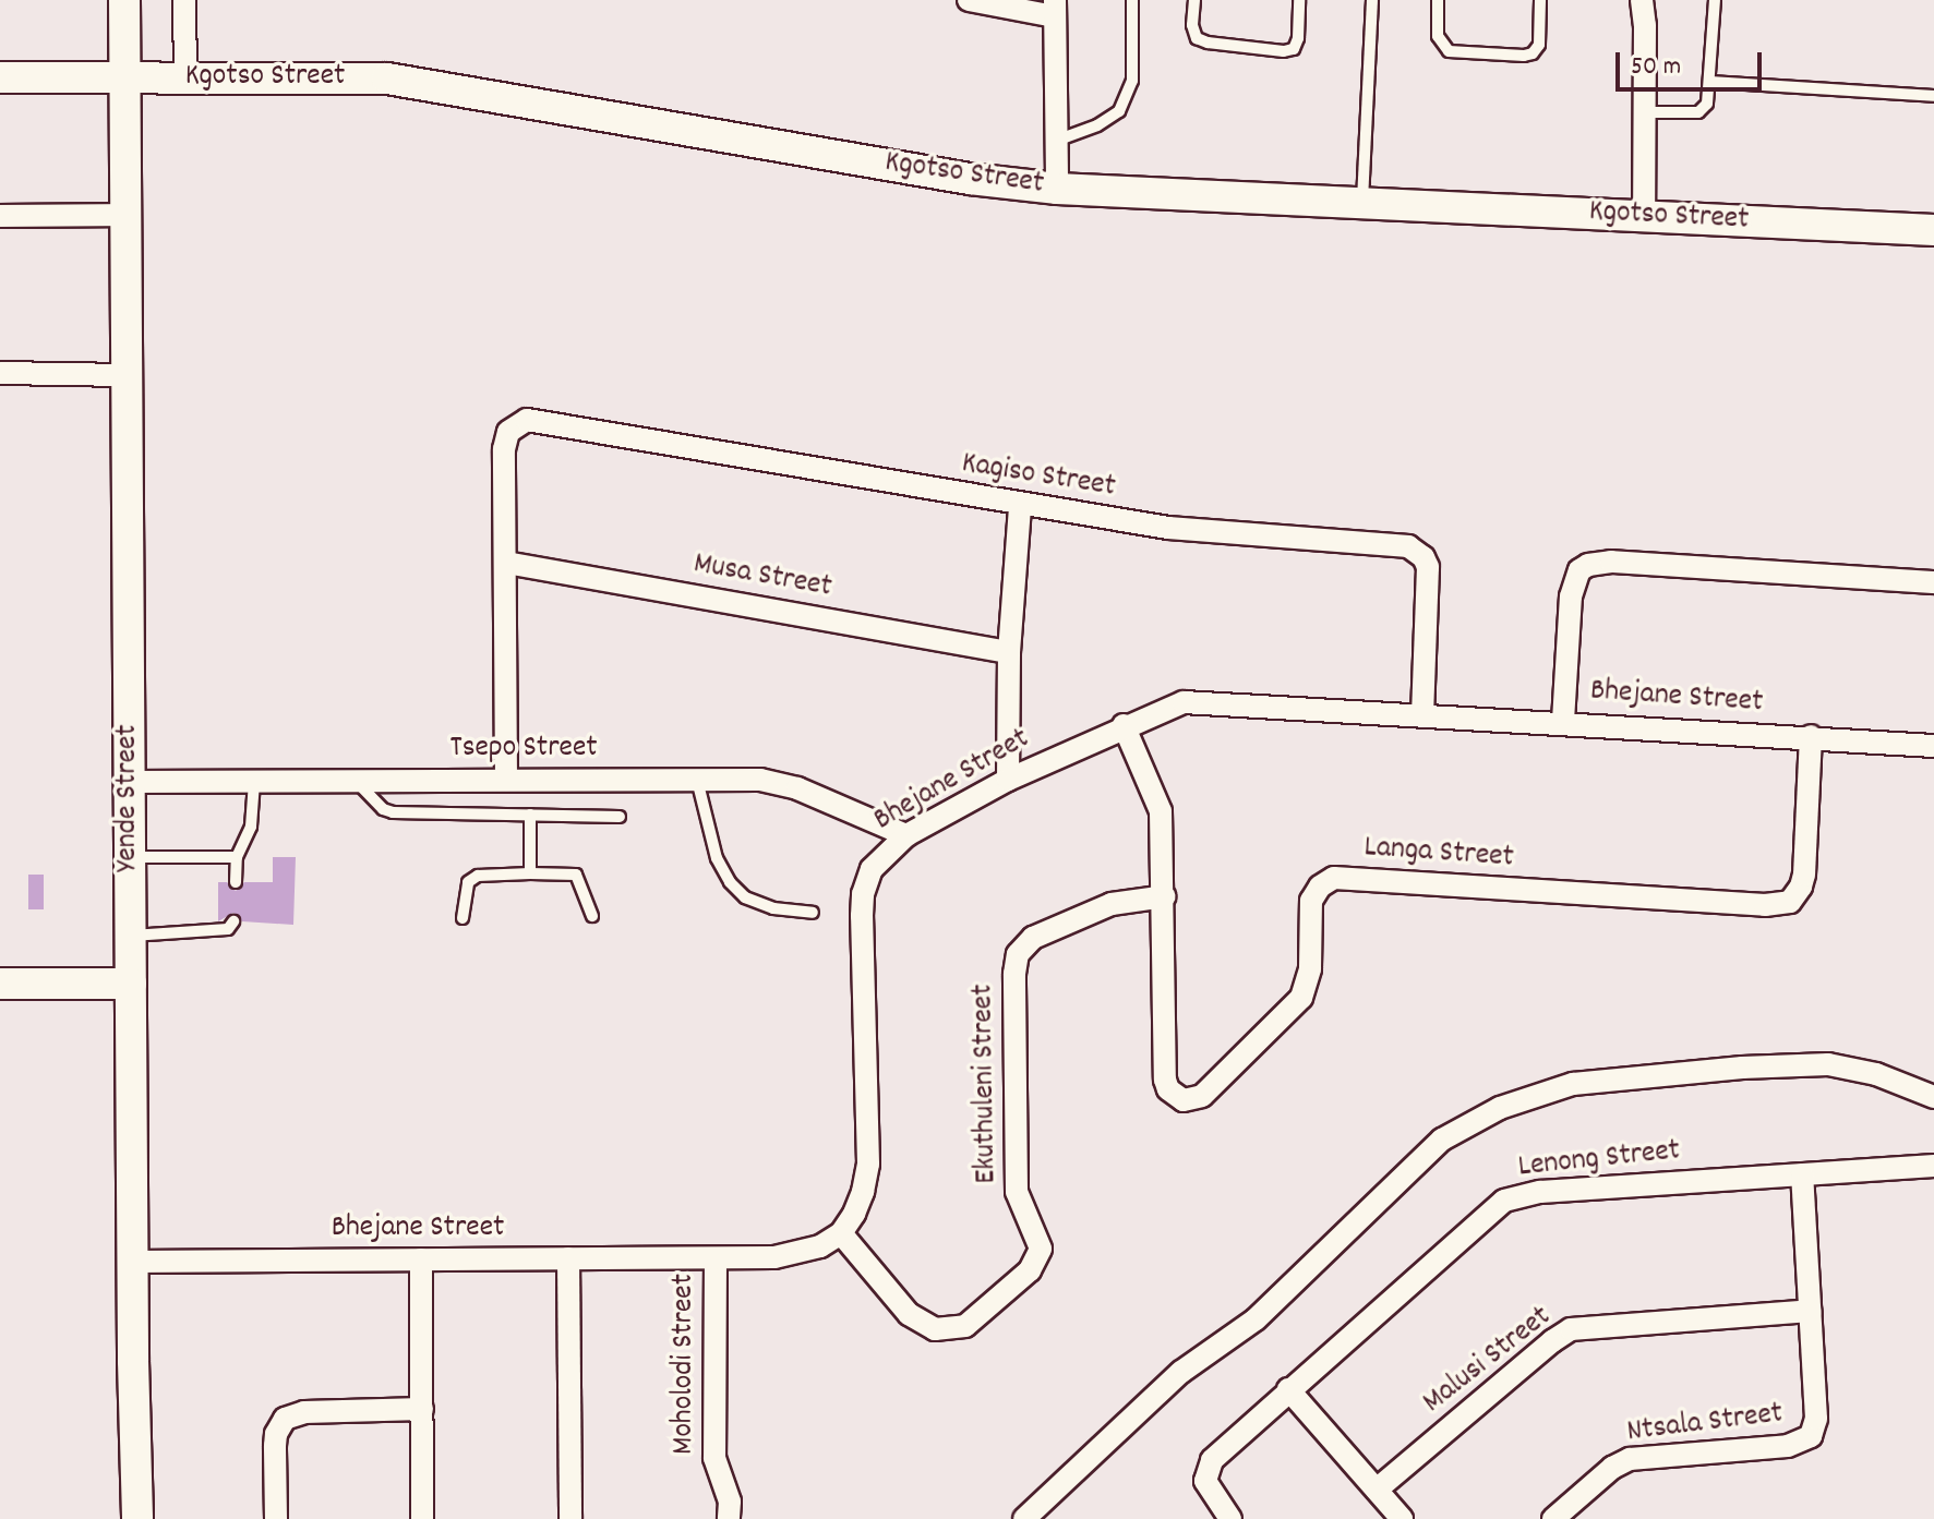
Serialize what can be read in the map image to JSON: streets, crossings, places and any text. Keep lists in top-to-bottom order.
{
  "streets": {
    "street": [
      "Kgotso Street",
      "Kagiso Street",
      "Musa Street",
      "Bhejane Street",
      "Tsepo Street",
      "Yende Street",
      "Langa Street",
      "Ekuthuleni Street",
      "Lenong Street",
      "Malusi Street",
      "Moholodi Street",
      "Ntsala Street"
    ]
  },
  "crossings": [
    ["Kgotso Street", "Yende Street"],
    ["Kagiso Street", "Musa Street"],
    ["Kagiso Street", "Bhejane Street"],
    ["Bhejane Street", "Tsepo Street"],
    ["Bhejane Street", "Yende Street"],
    ["Bhejane Street", "Langa Street"],
    ["Bhejane Street", "Ekuthuleni Street"],
    ["Bhejane Street", "Moholodi Street"],
    ["Tsepo Street", "Yende Street"],
    ["Langa Street", "Ekuthuleni Street"],
    ["Malusi Street", "Ntsala Street"]
  ],
  "scale_bar": "50 m"
}
